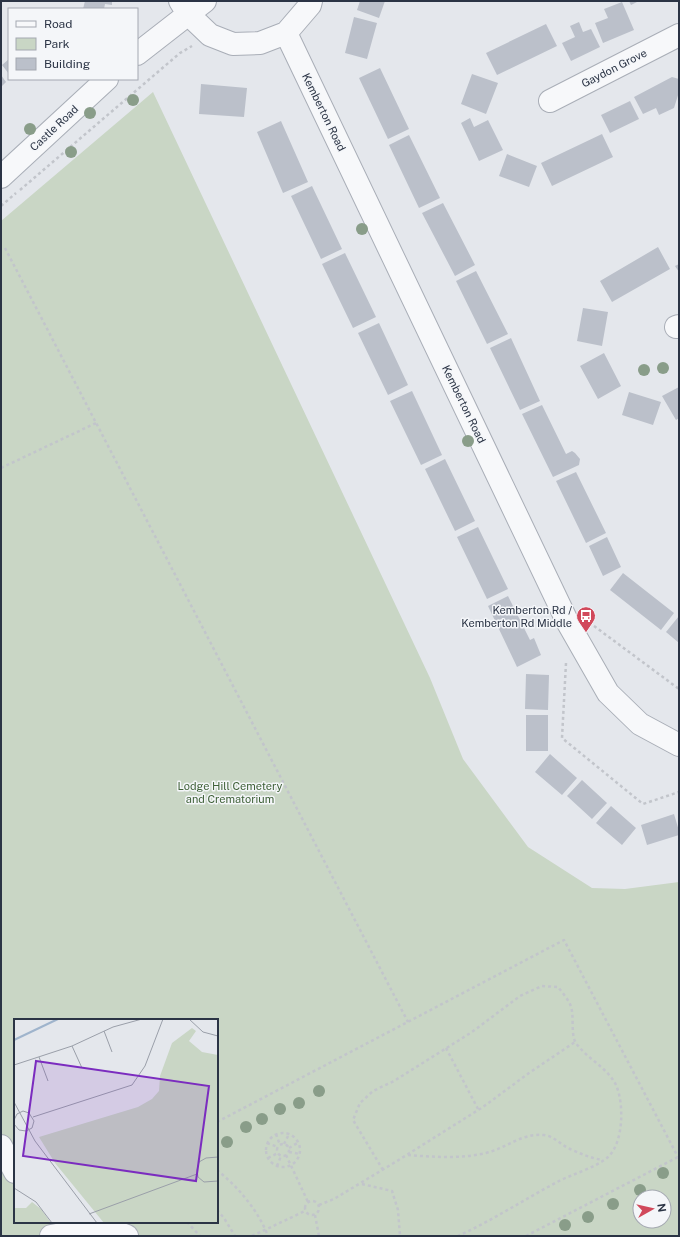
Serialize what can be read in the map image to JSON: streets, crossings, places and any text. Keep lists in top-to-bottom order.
{
  "streets": {
    "street": ["Gaydon Grove", "Kemberton Road", "Castle Road"]
  },
  "parks": ["Lodge Hill Cemetery and Crematorium"],
  "places": {
    "bus stop": ["Kemberton Rd / Kemberton Rd Middle"]
  },
  "legend": ["Road", "Park", "Building"],
  "north": "right"
}
